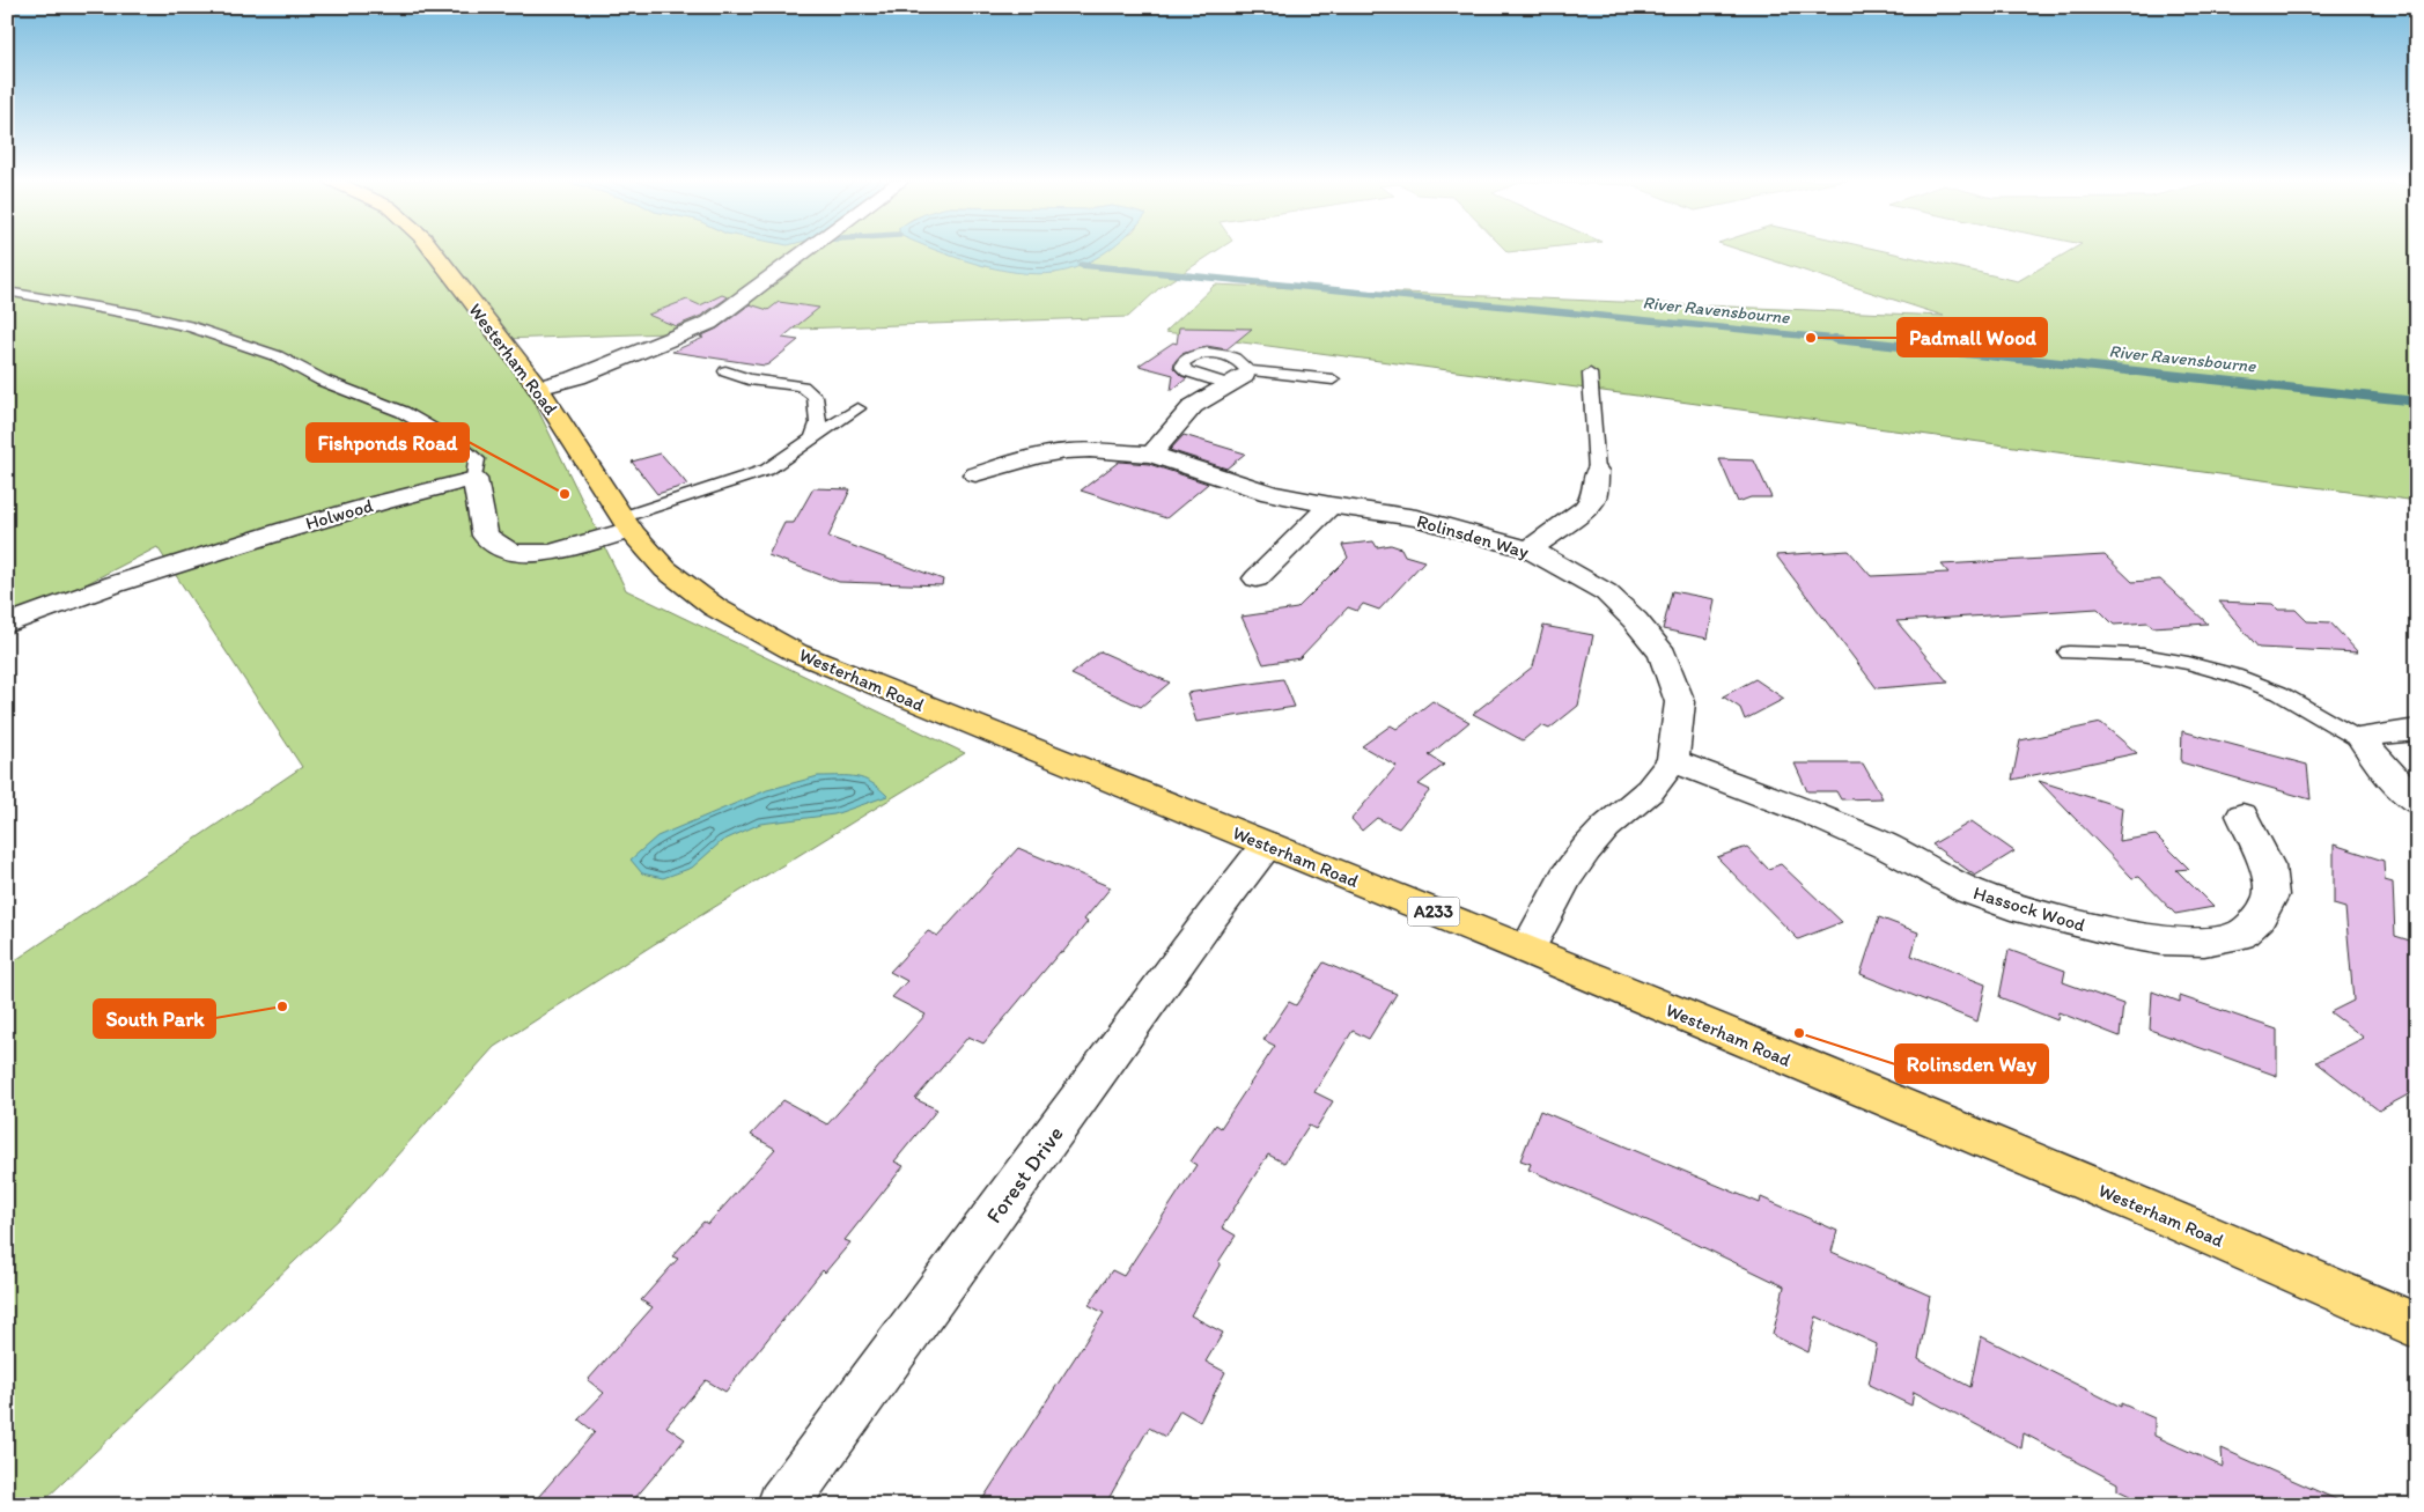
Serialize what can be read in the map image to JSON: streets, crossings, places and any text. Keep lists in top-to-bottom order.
{
  "streets": {
    "main road": ["Westerham Road", "A233"],
    "street": [
      "Holwood",
      "Rolinsden Way",
      "Hassock Wood",
      "Forest Drive"
    ]
  },
  "crossings": [
    ["Westerham Road", "Forest Drive"],
    ["Rolinsden Way", "Hassock Wood"]
  ],
  "water": ["River Ravensbourne"],
  "places": [
    "Padmall Wood",
    "Fishponds Road",
    "South Park",
    "Rolinsden Way"
  ]
}
